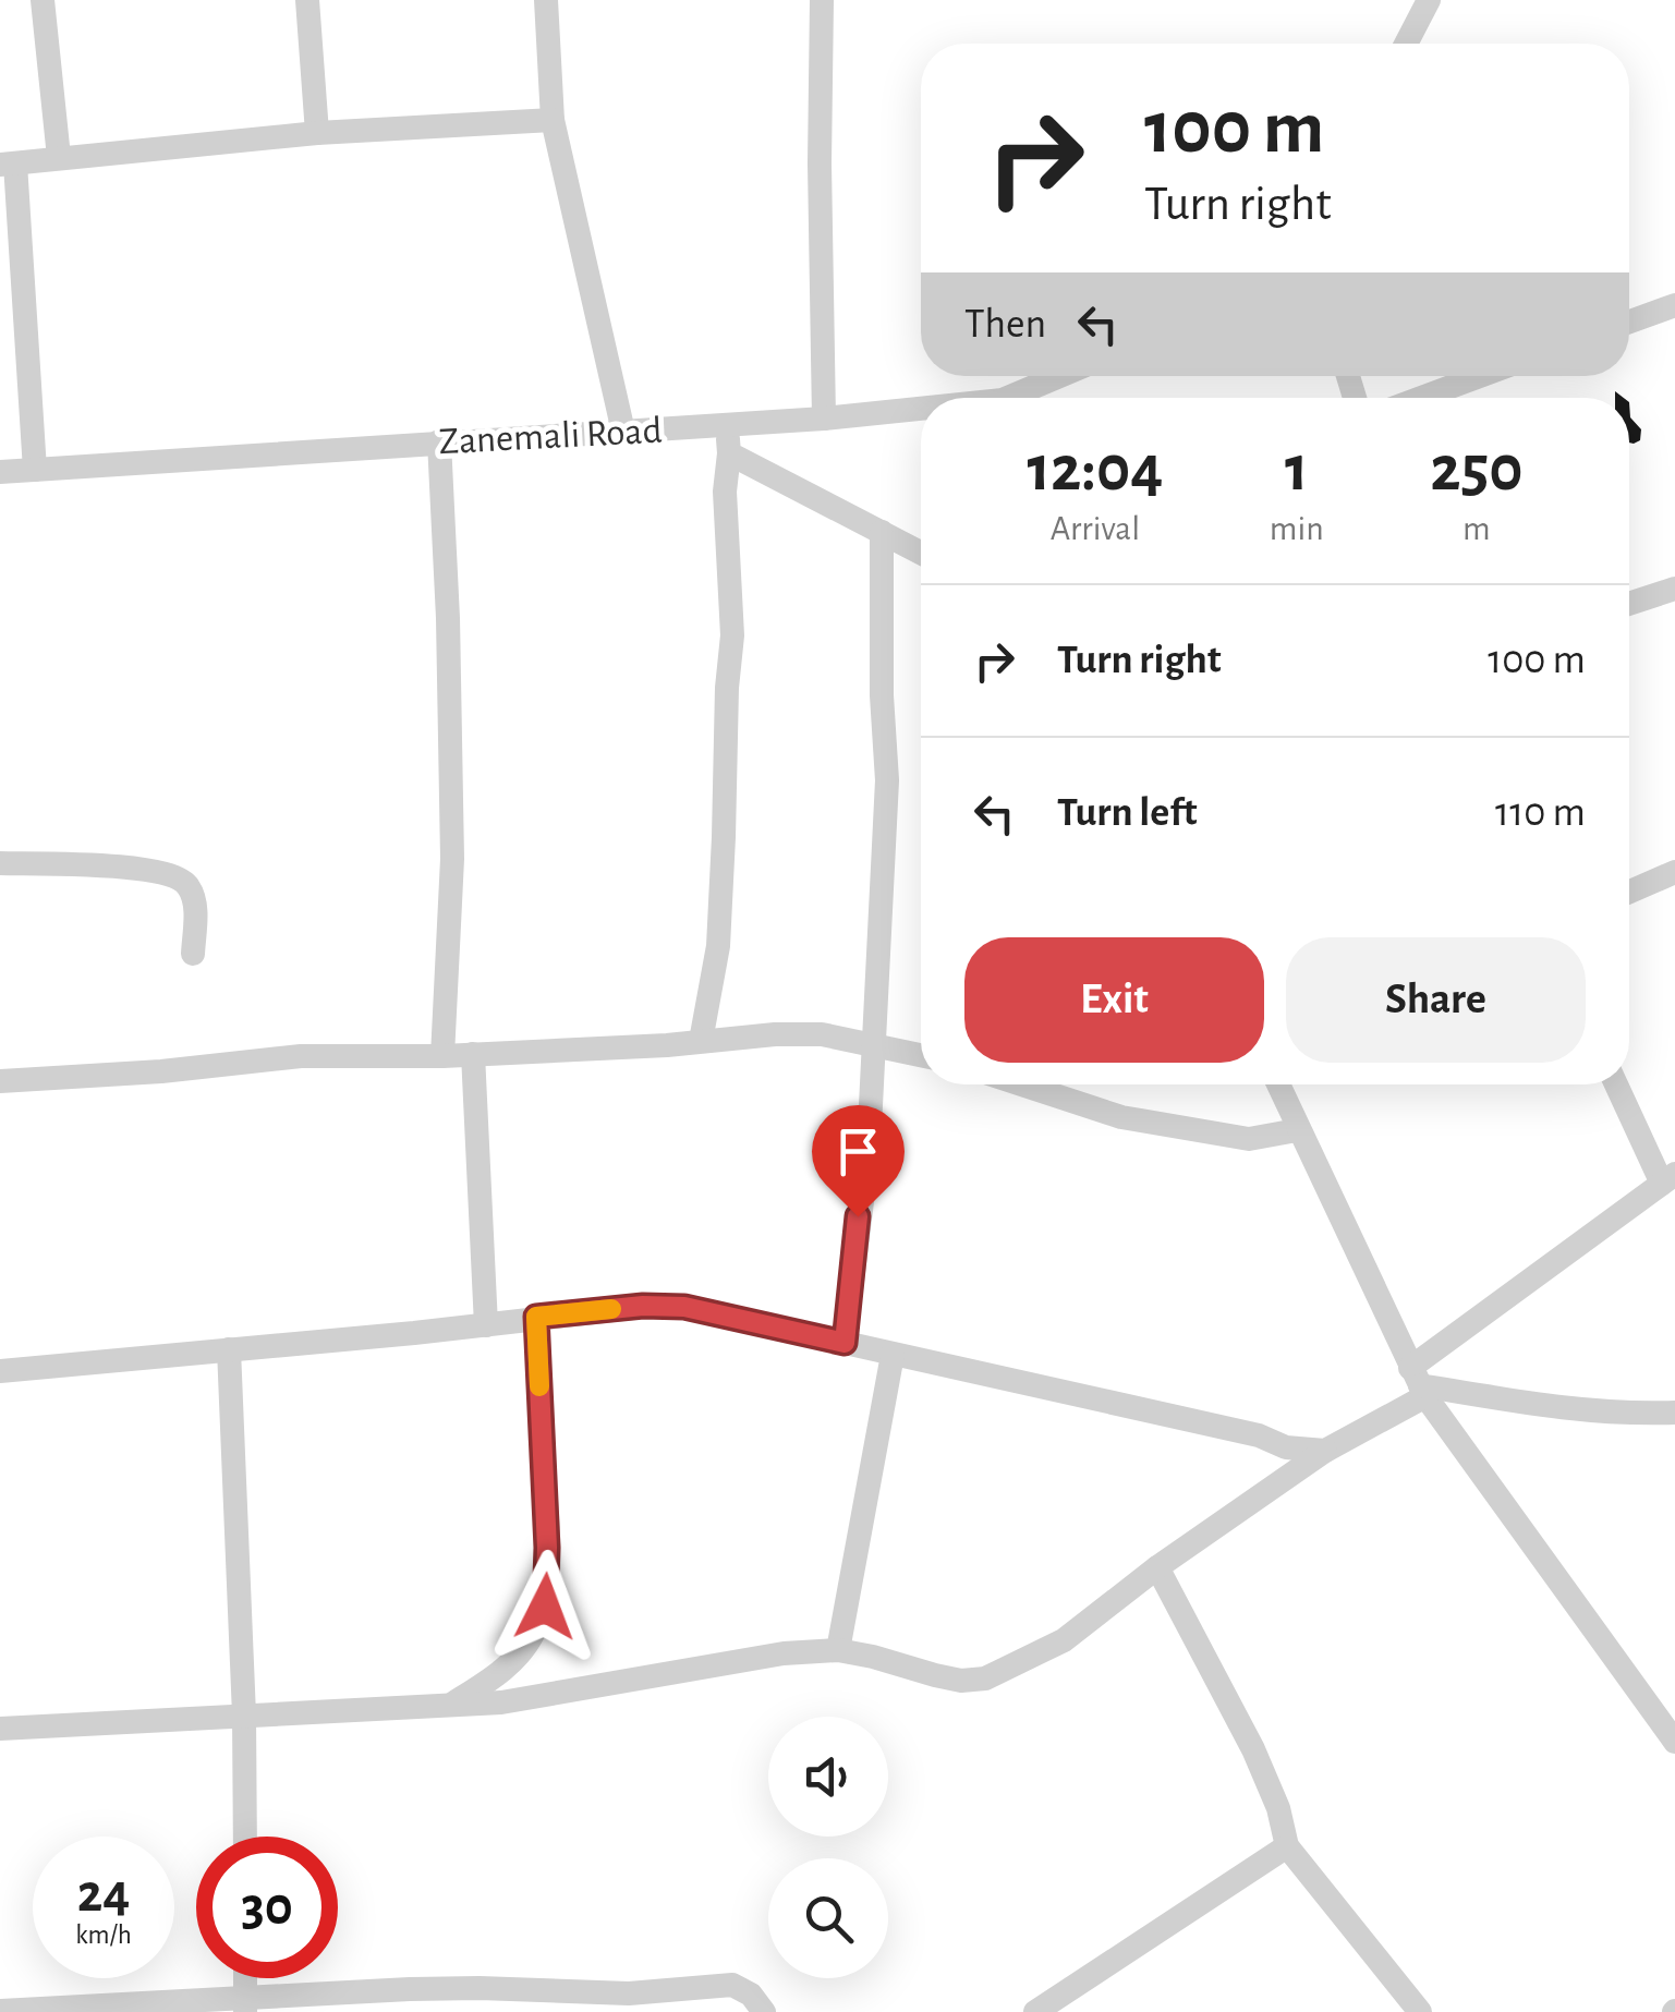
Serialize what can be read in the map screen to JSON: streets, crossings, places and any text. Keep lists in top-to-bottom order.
{
  "streets": {
    "street": ["Zanemali Road"]
  },
  "page": {
    "turn": ["100 m", "Turn right"],
    "then": "Then",
    "eta": [
      "12:04",
      "Arrival",
      "1",
      "min",
      "250",
      "m"
    ],
    "list": [
      {
        "name": "Turn right",
        "value": "100 m"
      },
      {
        "name": "Turn left",
        "value": "110 m"
      }
    ],
    "buttons": ["Exit", "Share"],
    "speed": "24 km/h",
    "limit": "30"
  }
}
